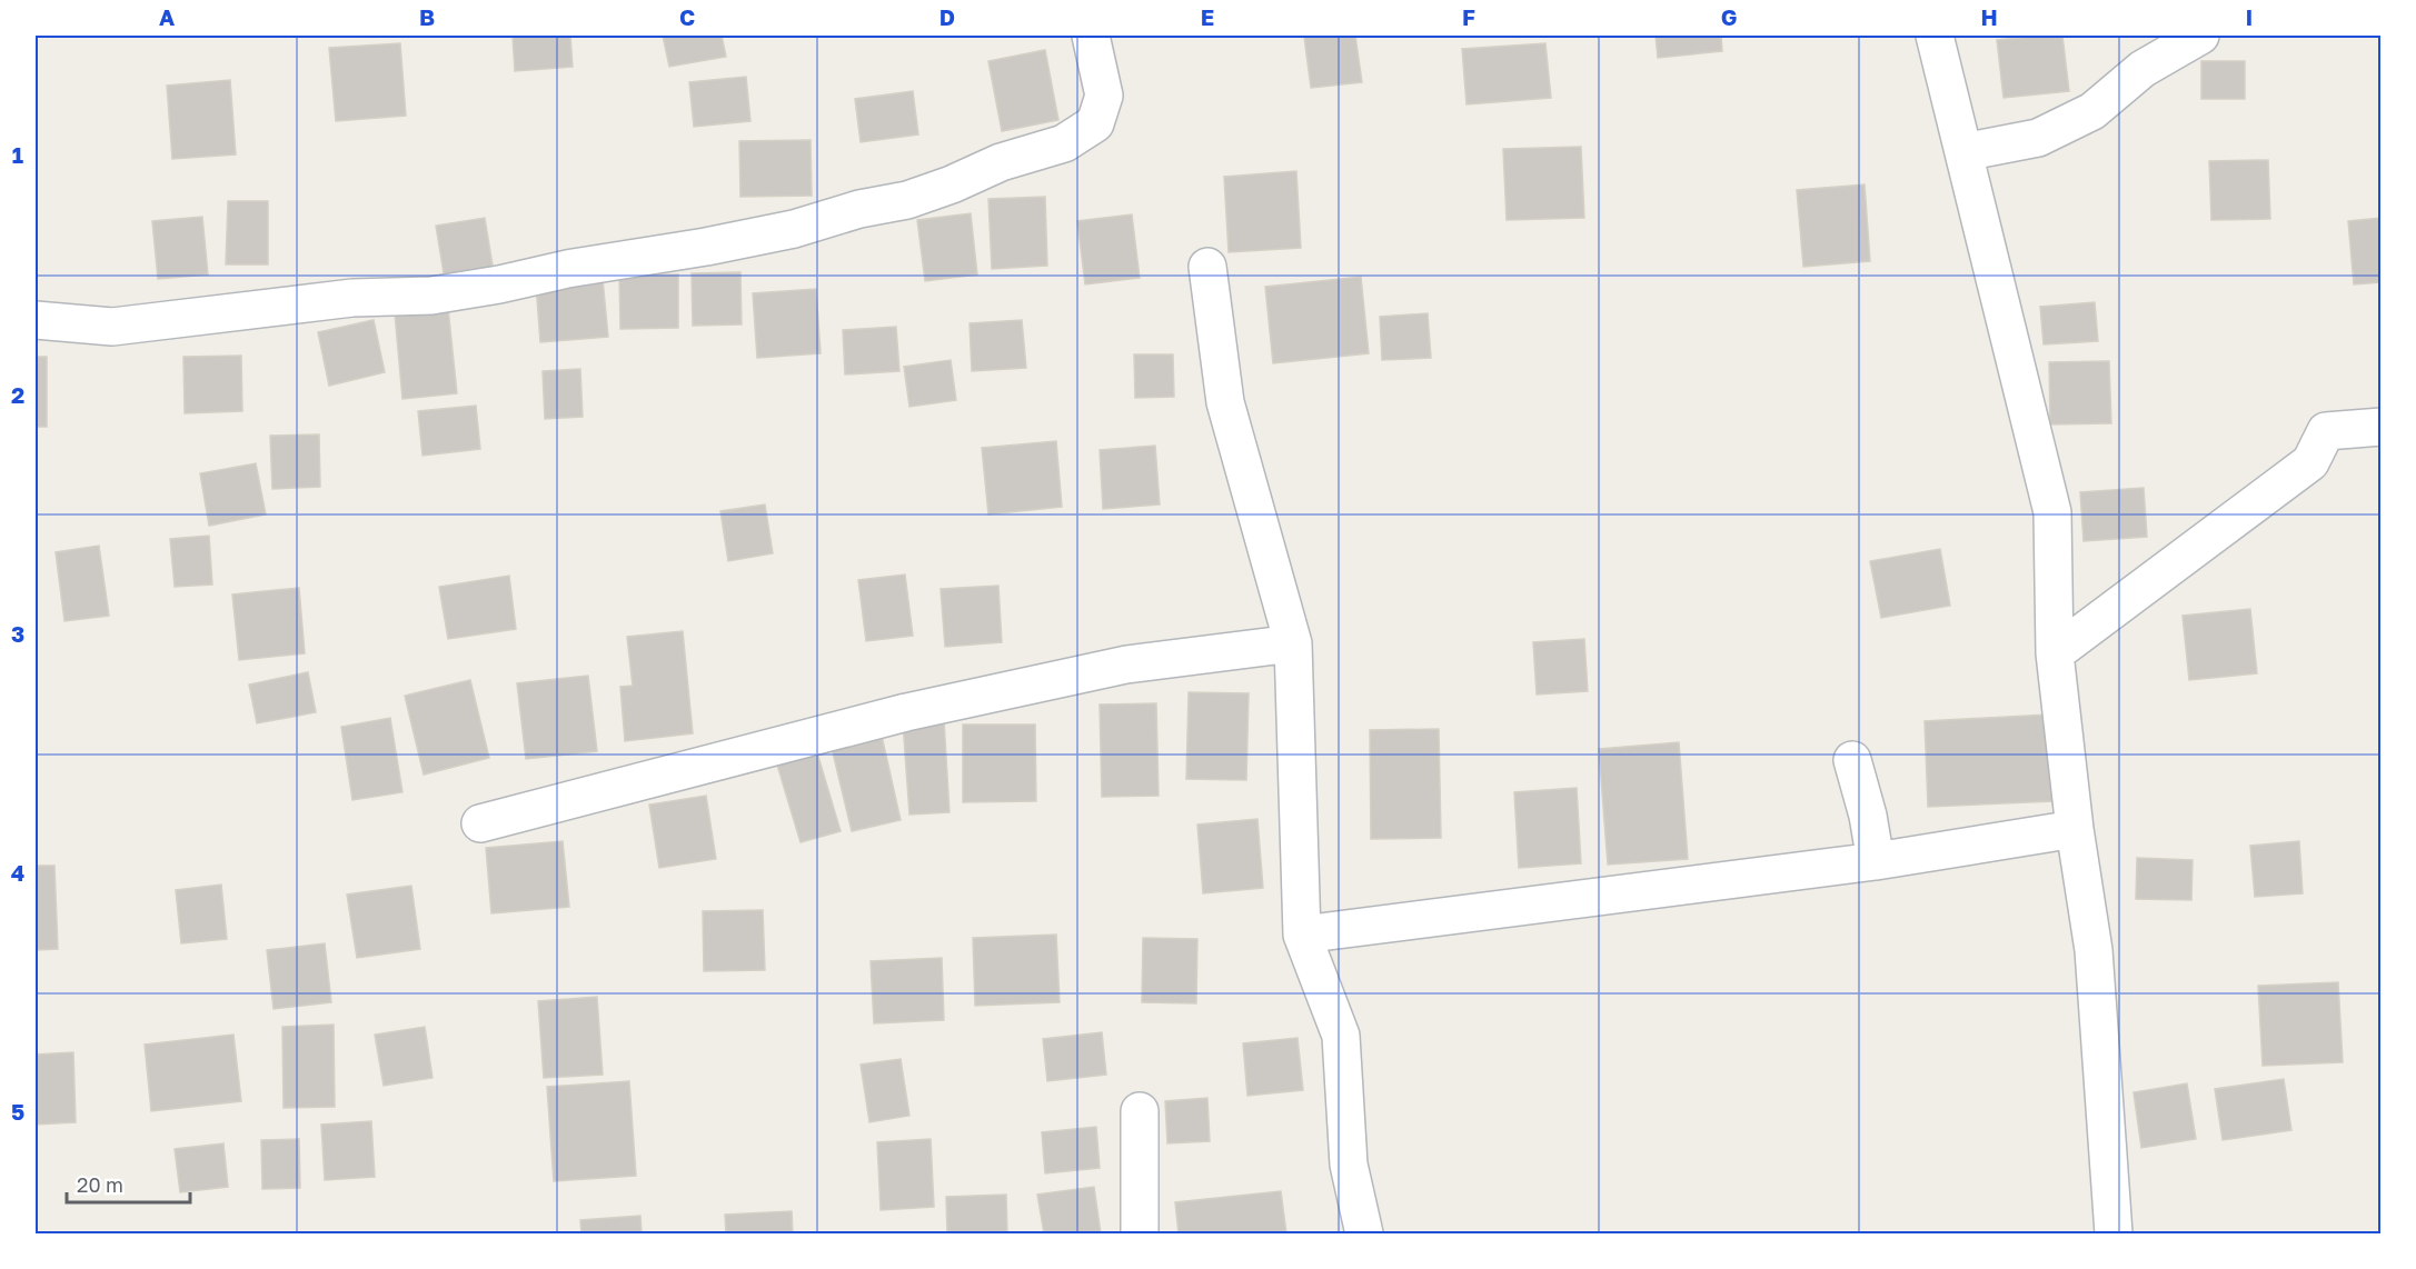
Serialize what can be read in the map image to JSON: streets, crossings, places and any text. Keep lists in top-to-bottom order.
{
  "scale_bar": "20 m",
  "grid": {
    "columns": [
      "A",
      "B",
      "C",
      "D",
      "E",
      "F",
      "G",
      "H",
      "I"
    ],
    "rows": [
      "1",
      "2",
      "3",
      "4",
      "5"
    ]
  }
}
